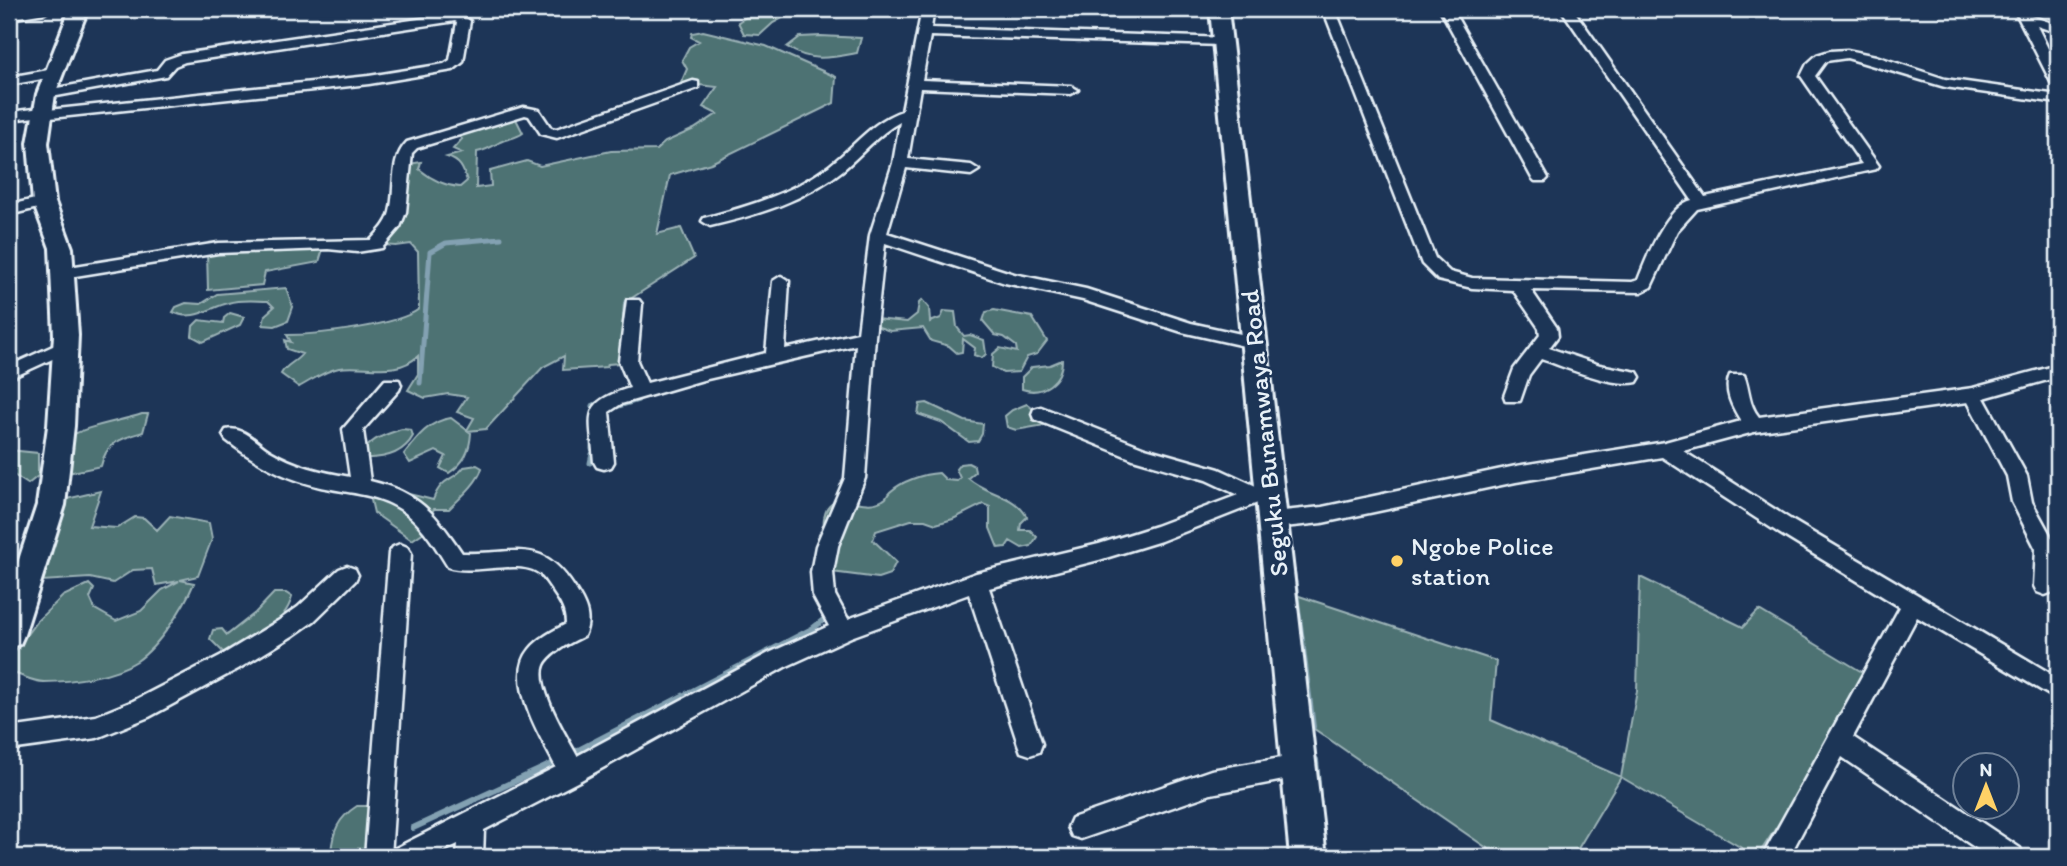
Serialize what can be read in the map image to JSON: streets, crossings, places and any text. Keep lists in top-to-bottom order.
{
  "streets": {
    "main road": ["Seguku Bunamwaya Road"]
  },
  "places": ["Ngobe Police station"],
  "north": "top"
}
